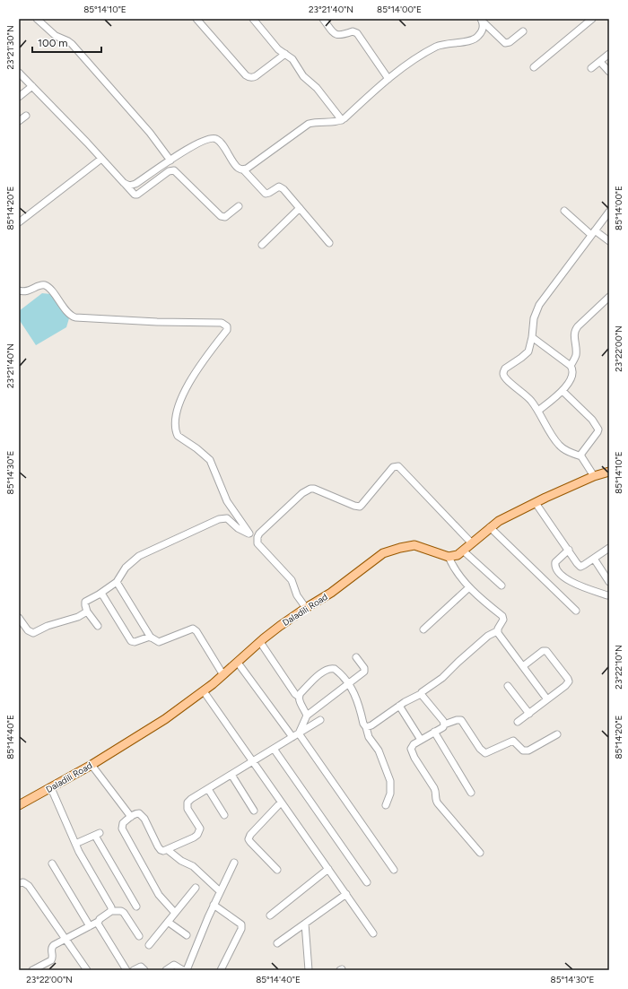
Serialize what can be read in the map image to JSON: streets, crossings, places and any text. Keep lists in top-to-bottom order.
{
  "streets": {
    "main road": ["Daladili Road"]
  },
  "scale_bar": "100 m",
  "coordinates": [
    "85°14'10\"E",
    "23°21'40\"N",
    "85°14'00\"E",
    "23°21'30\"N",
    "85°14'20\"E",
    "23°22'00\"N",
    "85°14'30\"E",
    "23°22'10\"N",
    "85°14'40\"E"
  ]
}
